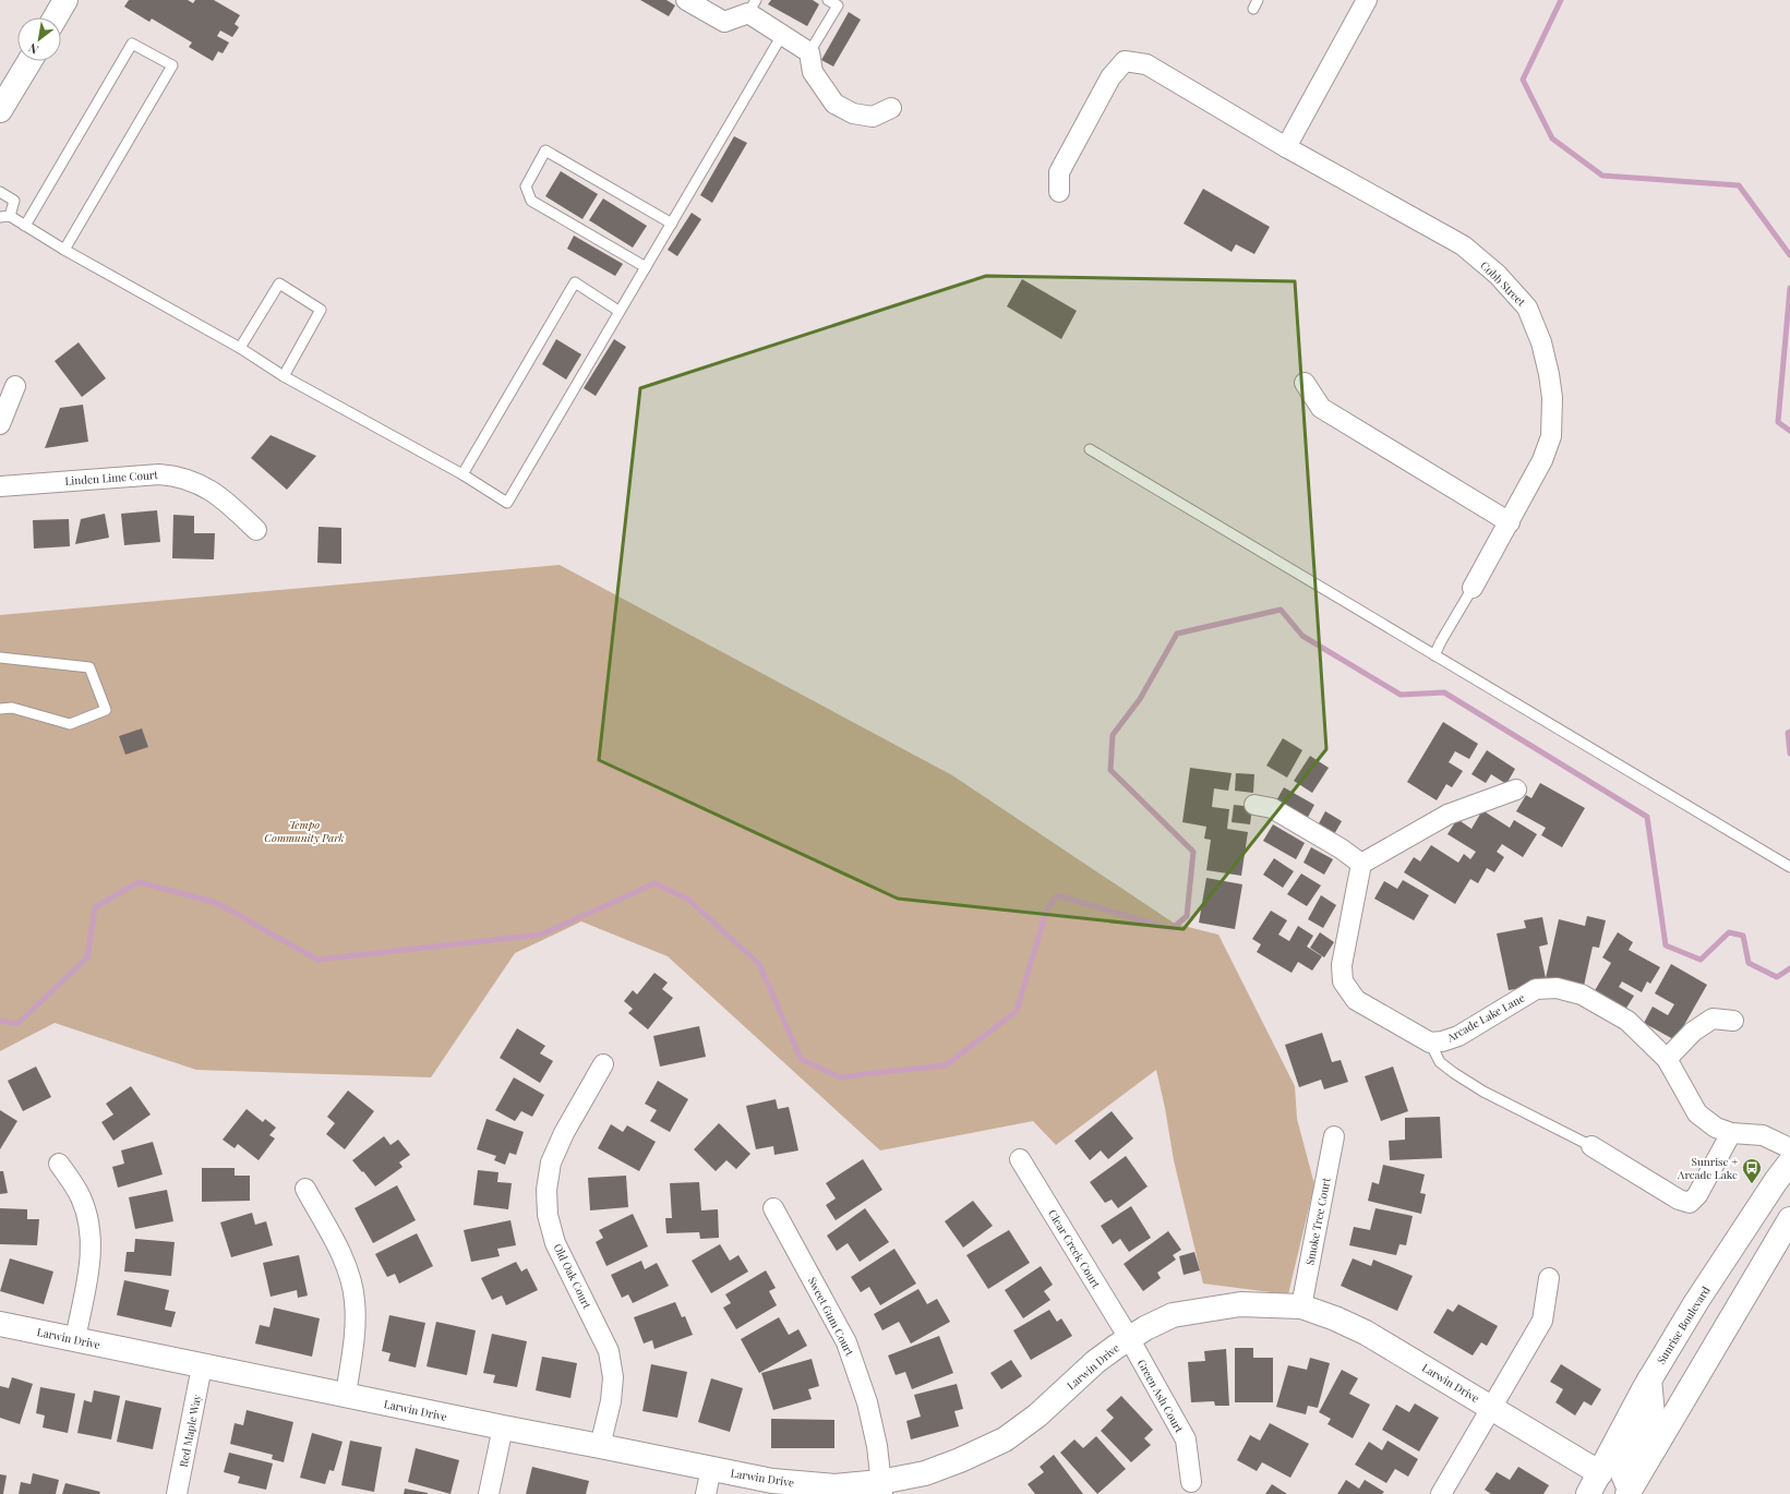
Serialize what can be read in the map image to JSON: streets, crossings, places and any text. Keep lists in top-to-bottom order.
{
  "streets": {
    "street": [
      "Cobb Street",
      "Linden Lime Court",
      "Arcade Lake Lane",
      "Smoke Tree Court",
      "Clear Creek Court",
      "Old Oak Court",
      "Sweet Gum Court",
      "Sunrise Boulevard",
      "Larwin Drive",
      "Green Ash Court",
      "Red Maple Way"
    ]
  },
  "crossings": [
    ["Smoke Tree Court", "Larwin Drive"],
    ["Clear Creek Court", "Larwin Drive"],
    ["Clear Creek Court", "Green Ash Court"],
    ["Old Oak Court", "Larwin Drive"],
    ["Sweet Gum Court", "Larwin Drive"],
    ["Sunrise Boulevard", "Larwin Drive"],
    ["Larwin Drive", "Green Ash Court"],
    ["Larwin Drive", "Red Maple Way"]
  ],
  "parks": ["Tempo Community Park"],
  "places": {
    "bus stop": ["Sunrise + Arcade Lake"]
  },
  "north": "bottom left"
}
